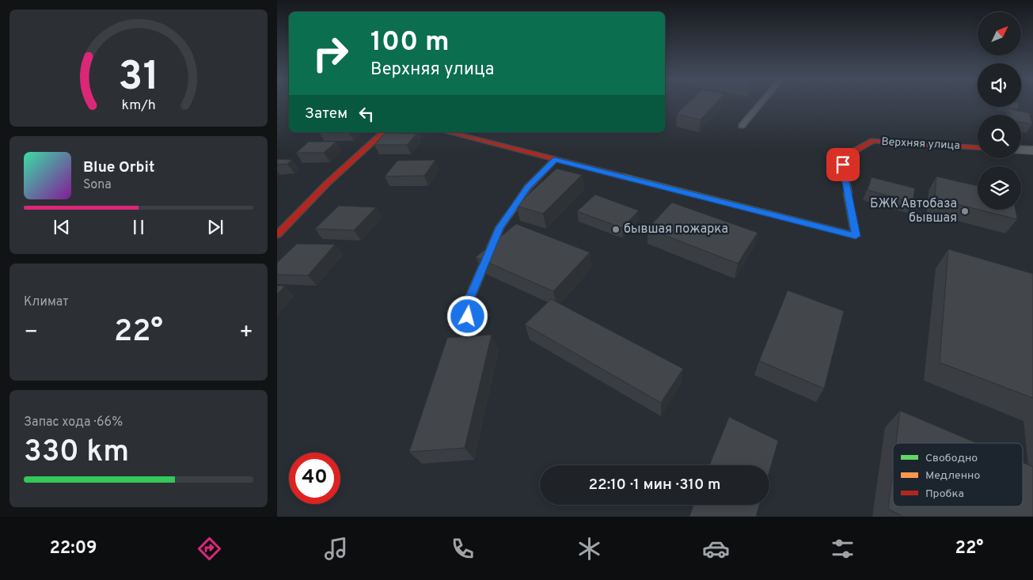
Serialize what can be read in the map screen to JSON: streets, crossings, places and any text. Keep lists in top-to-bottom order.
{
  "streets": {
    "street": ["Верхняя улица"]
  },
  "places": ["БЖК Автобаза бывшая", "бывшая пожарка"],
  "legend": ["Свободно", "Медленно", "Пробка"],
  "north": "top right",
  "page": {
    "turn": ["100 m", "Верхняя улица"],
    "then": "Затем",
    "song": ["Blue Orbit", "Sona"],
    "tile": [
      "Климат",
      ["Запас хода · 66%", "330 km"]
    ],
    "heat": ["−", "22°", "+"],
    "limit": "40",
    "trip": "22:10 · 1 мин · 310 m",
    "tabs": ["22:09", "22°"],
    "gauge": ["31", "km/h"]
  }
}
